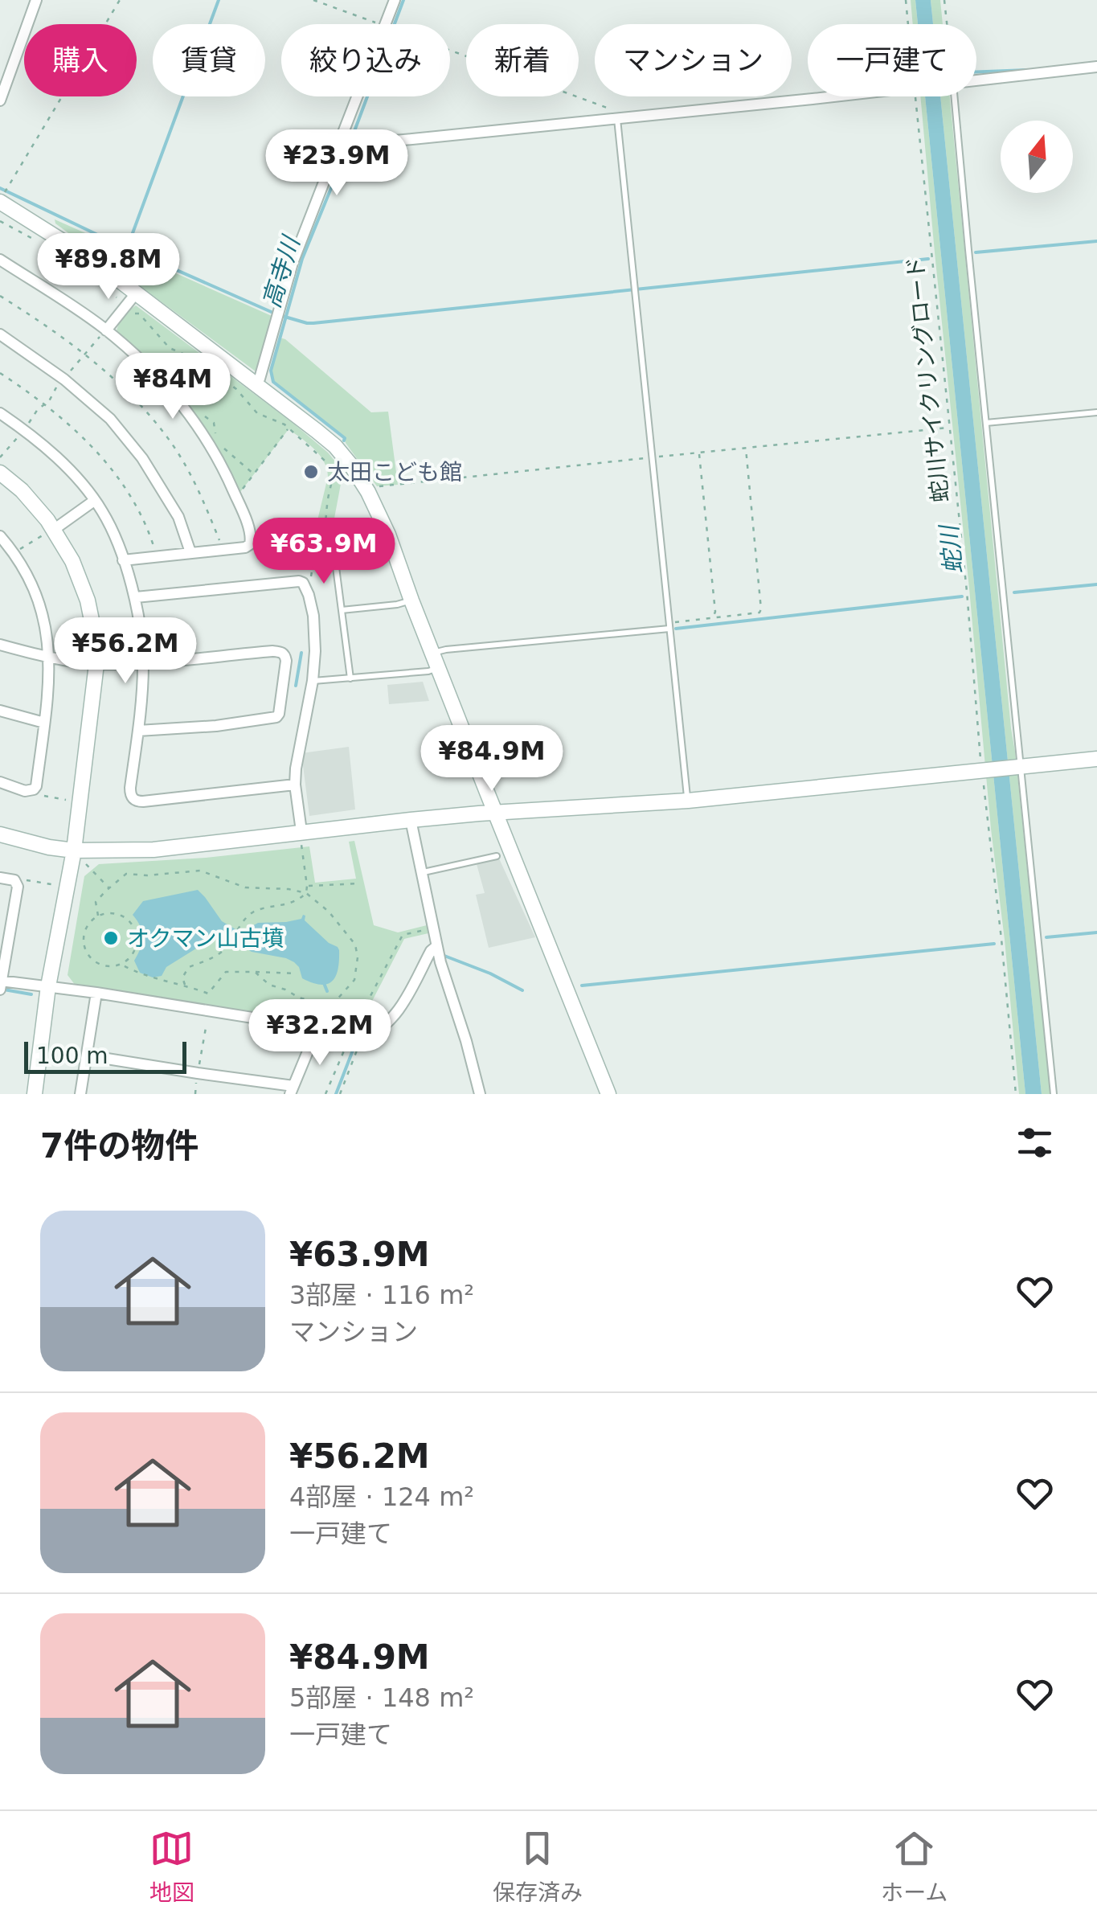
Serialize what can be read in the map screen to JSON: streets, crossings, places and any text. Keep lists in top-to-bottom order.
{
  "streets": {
    "path": ["蛇川サイクリングロード"]
  },
  "water": ["高寺川", "蛇川"],
  "places": ["太田こども館", "オクマン山古墳"],
  "scale_bar": "100 m",
  "north": "top",
  "page": {
    "chip": [
      "購入",
      "賃貸",
      "絞り込み",
      "新着",
      "マンション",
      "一戸建て"
    ],
    "price": [
      "¥23.9M",
      "¥89.8M",
      "¥84M",
      "¥63.9M",
      "¥56.2M",
      "¥84.9M",
      "¥32.2M"
    ],
    "scale": "100 m",
    "heading": "7件の物件",
    "list": [
      {
        "name": "¥63.9M",
        "note": "3部屋 · 116 m² · マンション"
      },
      {
        "name": "¥56.2M",
        "note": "4部屋 · 124 m² · 一戸建て"
      },
      {
        "name": "¥84.9M",
        "note": "5部屋 · 148 m² · 一戸建て"
      }
    ],
    "tabs": ["地図", "保存済み", "ホーム"]
  }
}
